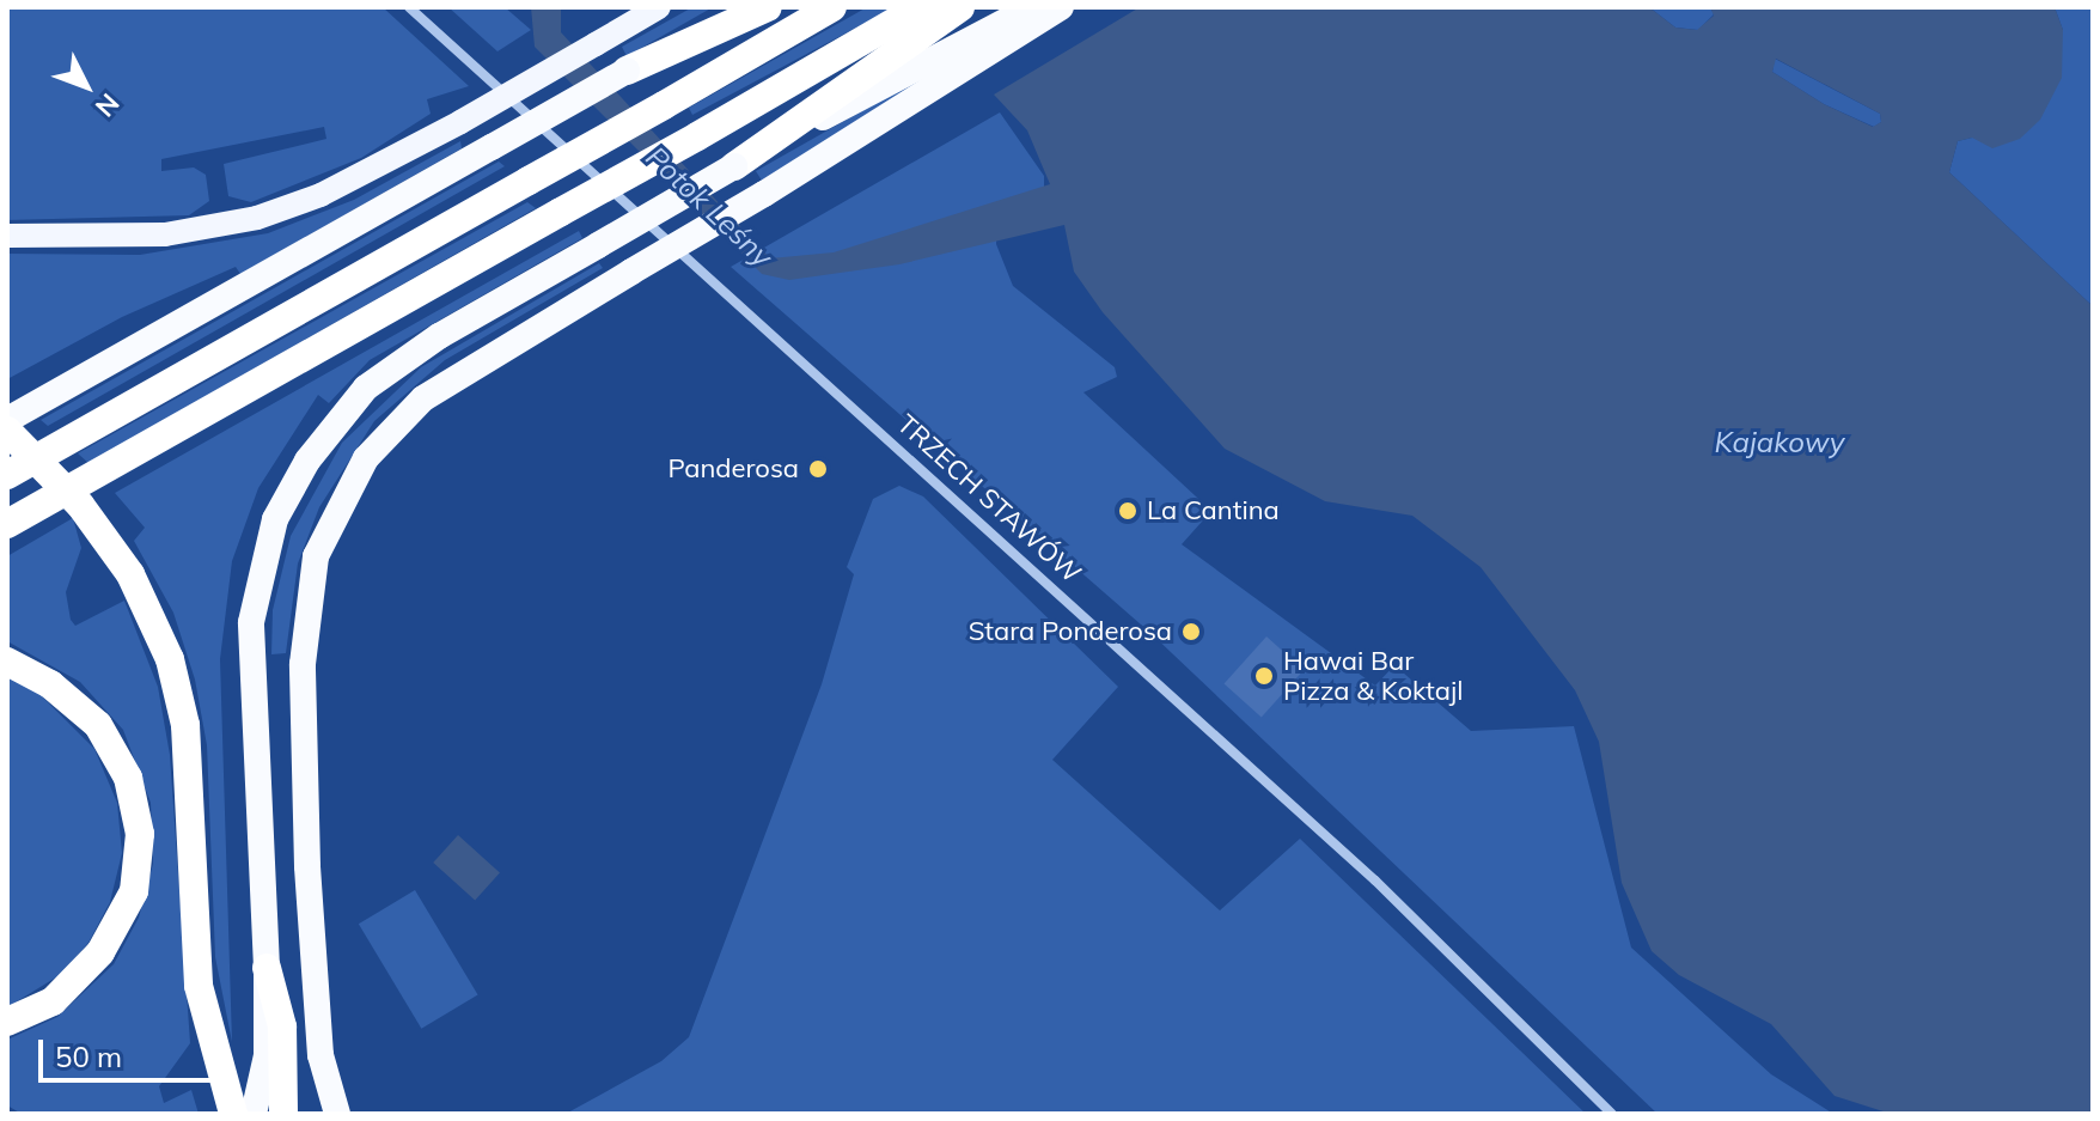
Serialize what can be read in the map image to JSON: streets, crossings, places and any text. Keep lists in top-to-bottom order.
{
  "streets": {
    "street": ["TRZECH STAWÓW"]
  },
  "water": ["Potok Leśny", "Kajakowy"],
  "places": [
    "Panderosa",
    "La Cantina",
    "Stara Ponderosa",
    "Hawai Bar Pizza & Koktajl"
  ],
  "scale_bar": "50 m",
  "north": "bottom right"
}
